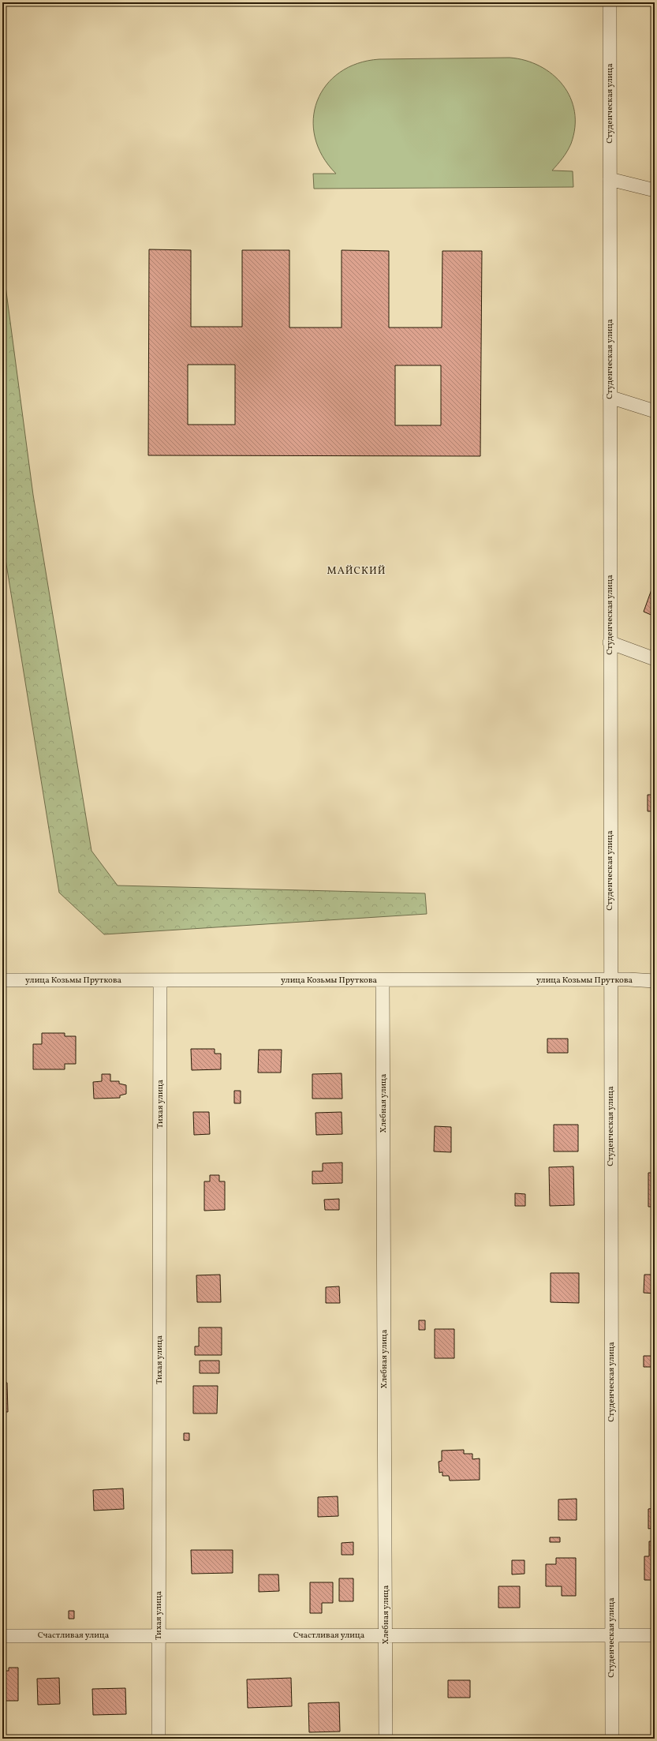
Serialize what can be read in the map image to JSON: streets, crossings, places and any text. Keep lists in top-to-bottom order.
{
  "streets": {
    "street": [
      "Студенческая улица",
      "улица Козьмы Пруткова",
      "Хлебная улица",
      "Тихая улица",
      "Счастливая улица"
    ]
  },
  "crossings": [
    ["Студенческая улица", "улица Козьмы Пруткова"],
    ["Студенческая улица", "Счастливая улица"],
    ["улица Козьмы Пруткова", "Хлебная улица"],
    ["улица Козьмы Пруткова", "Тихая улица"],
    ["Хлебная улица", "Счастливая улица"],
    ["Тихая улица", "Счастливая улица"]
  ],
  "districts": ["МАЙСКИЙ"]
}
